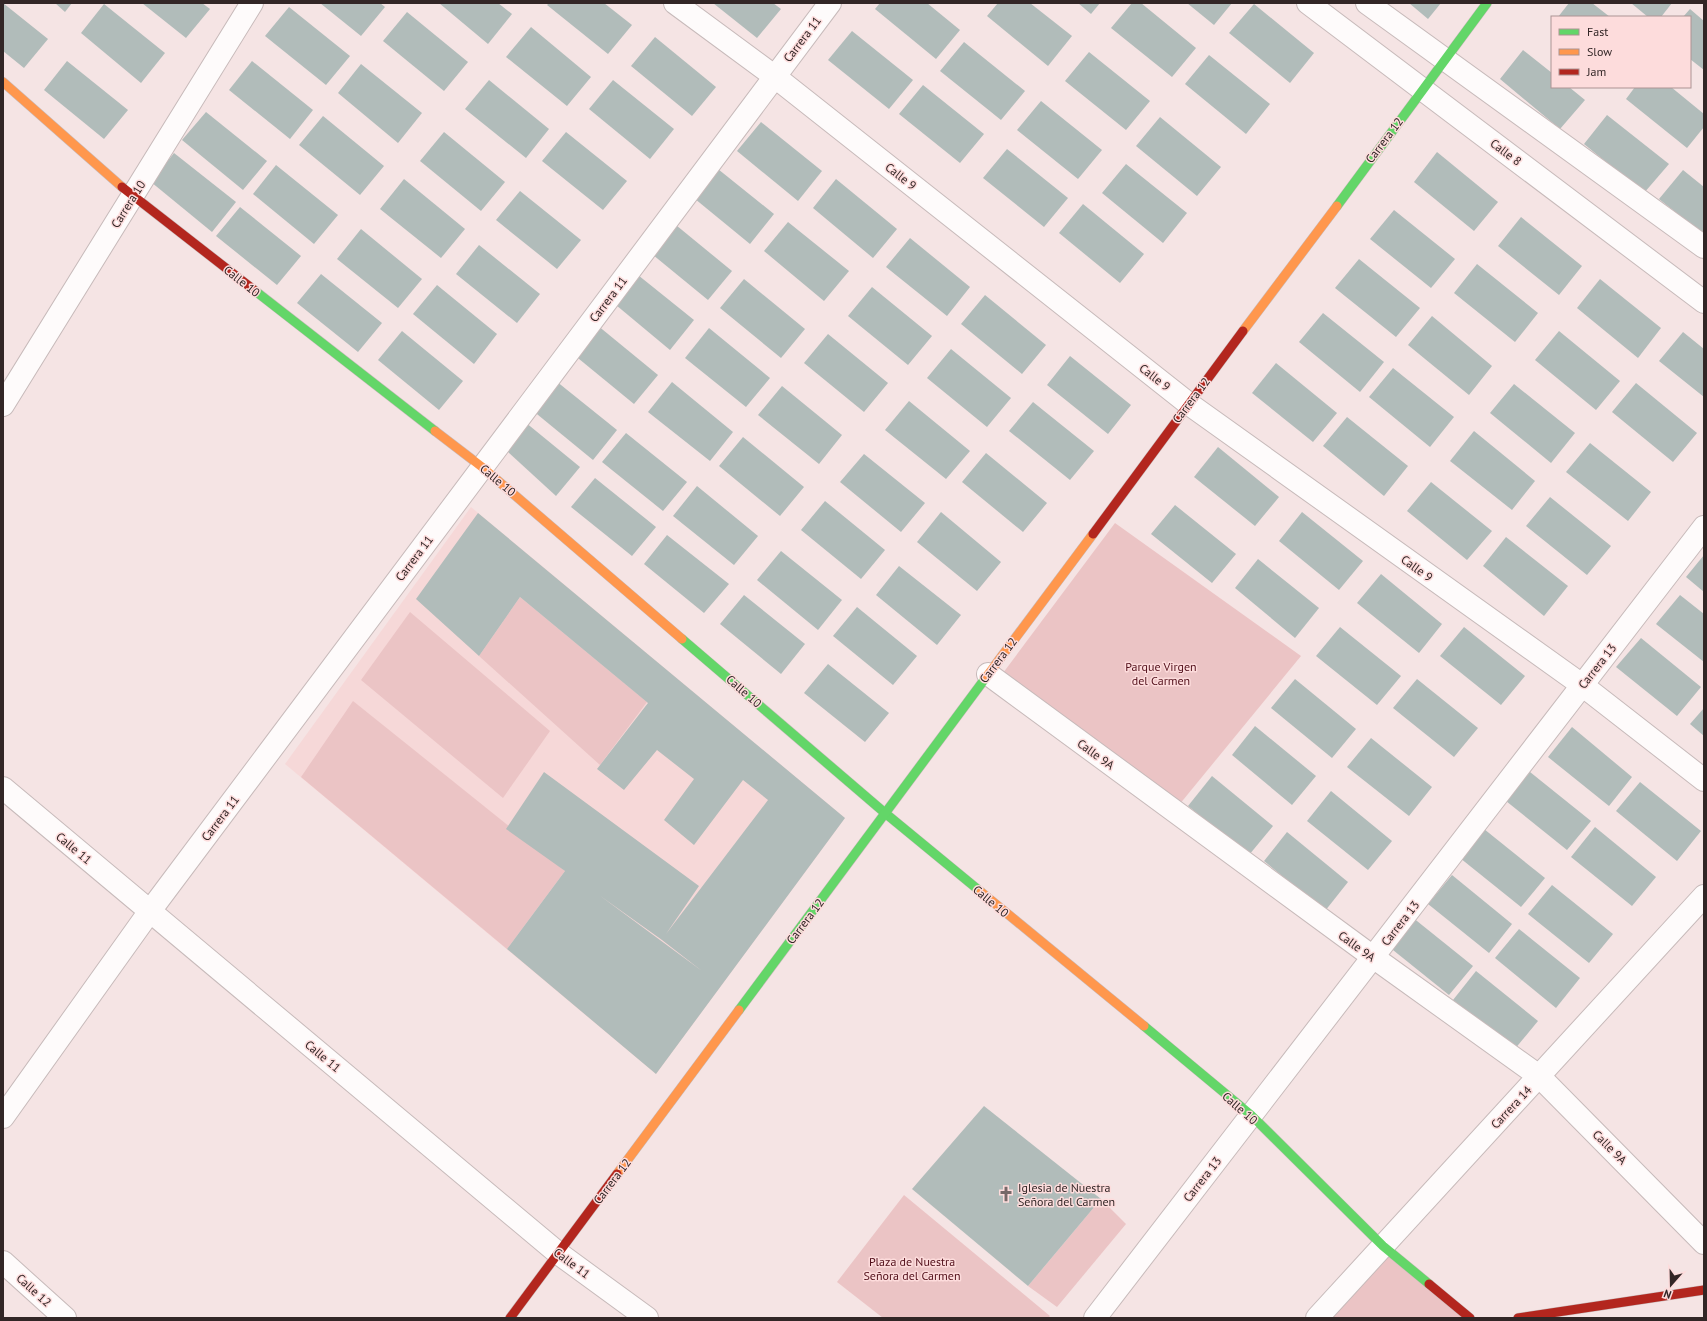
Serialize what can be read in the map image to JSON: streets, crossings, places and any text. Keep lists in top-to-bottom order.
{
  "streets": {
    "main road": ["Carrera 12", "Calle 10"],
    "street": [
      "Carrera 11",
      "Calle 8",
      "Calle 9",
      "Carrera 10",
      "Carrera 13",
      "Calle 9A",
      "Calle 11",
      "Carrera 14",
      "Calle 12"
    ]
  },
  "crossings": [
    ["Carrera 11", "Calle 9"],
    ["Carrera 11", "Calle 10"],
    ["Carrera 11", "Calle 11"],
    ["Carrera 12", "Calle 8"],
    ["Carrera 12", "Calle 9"],
    ["Carrera 12", "Calle 10"],
    ["Carrera 12", "Calle 9A"],
    ["Carrera 12", "Calle 11"],
    ["Calle 9", "Carrera 13"],
    ["Carrera 10", "Calle 10"],
    ["Calle 10", "Carrera 13"],
    ["Calle 10", "Carrera 14"],
    ["Carrera 13", "Calle 9A"],
    ["Calle 9A", "Carrera 14"]
  ],
  "parks": ["Parque Virgen del Carmen", "Plaza de Nuestra Señora del Carmen"],
  "places": {
    "church": ["Iglesia de Nuestra Señora del Carmen"]
  },
  "legend": ["Fast", "Slow", "Jam"],
  "north": "bottom"
}
